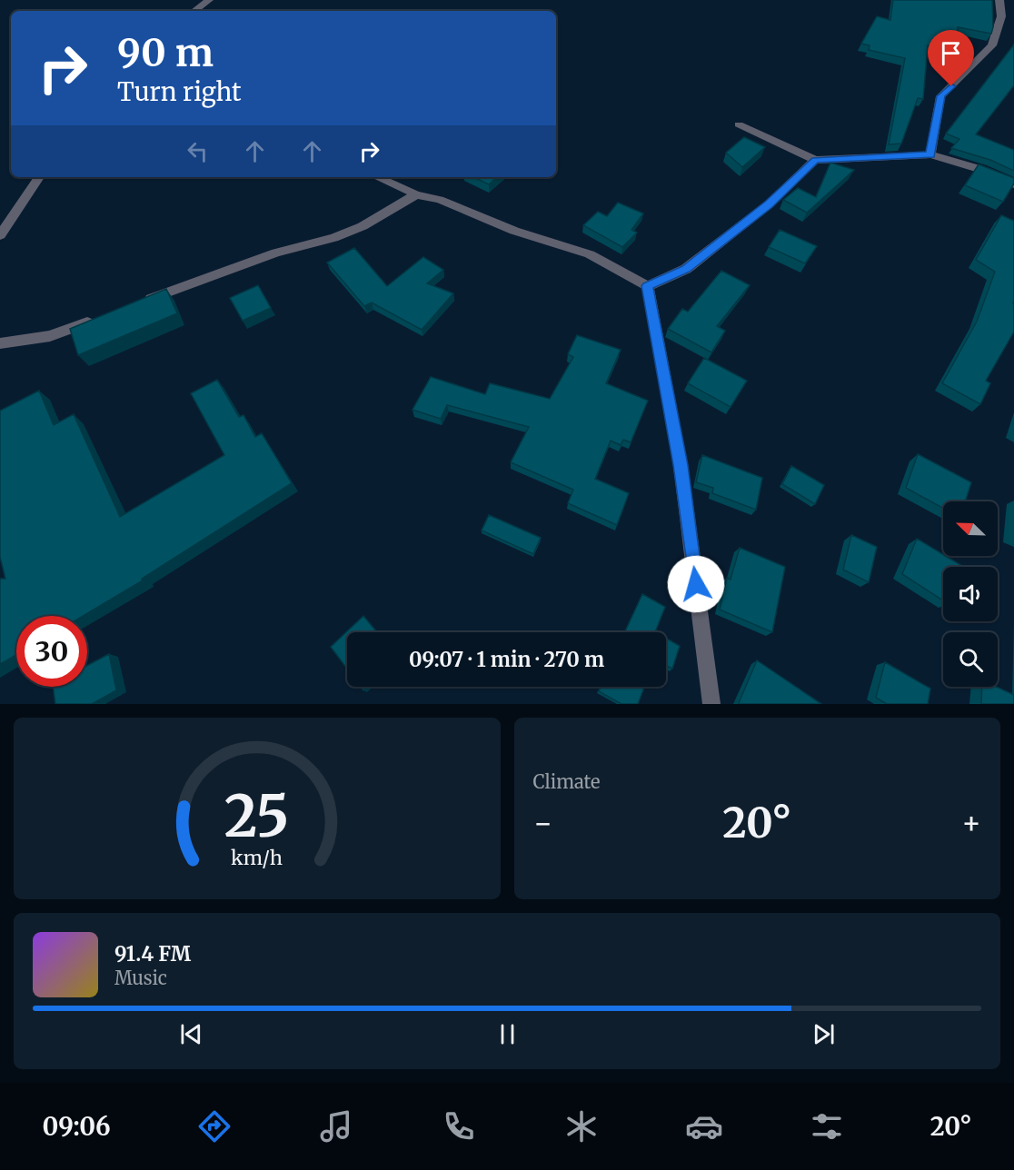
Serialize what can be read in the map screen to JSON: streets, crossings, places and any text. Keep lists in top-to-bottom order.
{
  "north": "top left",
  "page": {
    "turn": ["90 m", "Turn right"],
    "limit": "30",
    "trip": "09:07 · 1 min · 270 m",
    "tile": "Climate",
    "heat": ["−", "20°", "+"],
    "song": ["91.4 FM", "Music"],
    "tabs": ["09:06", "20°"],
    "gauge": ["25", "km/h"]
  }
}
